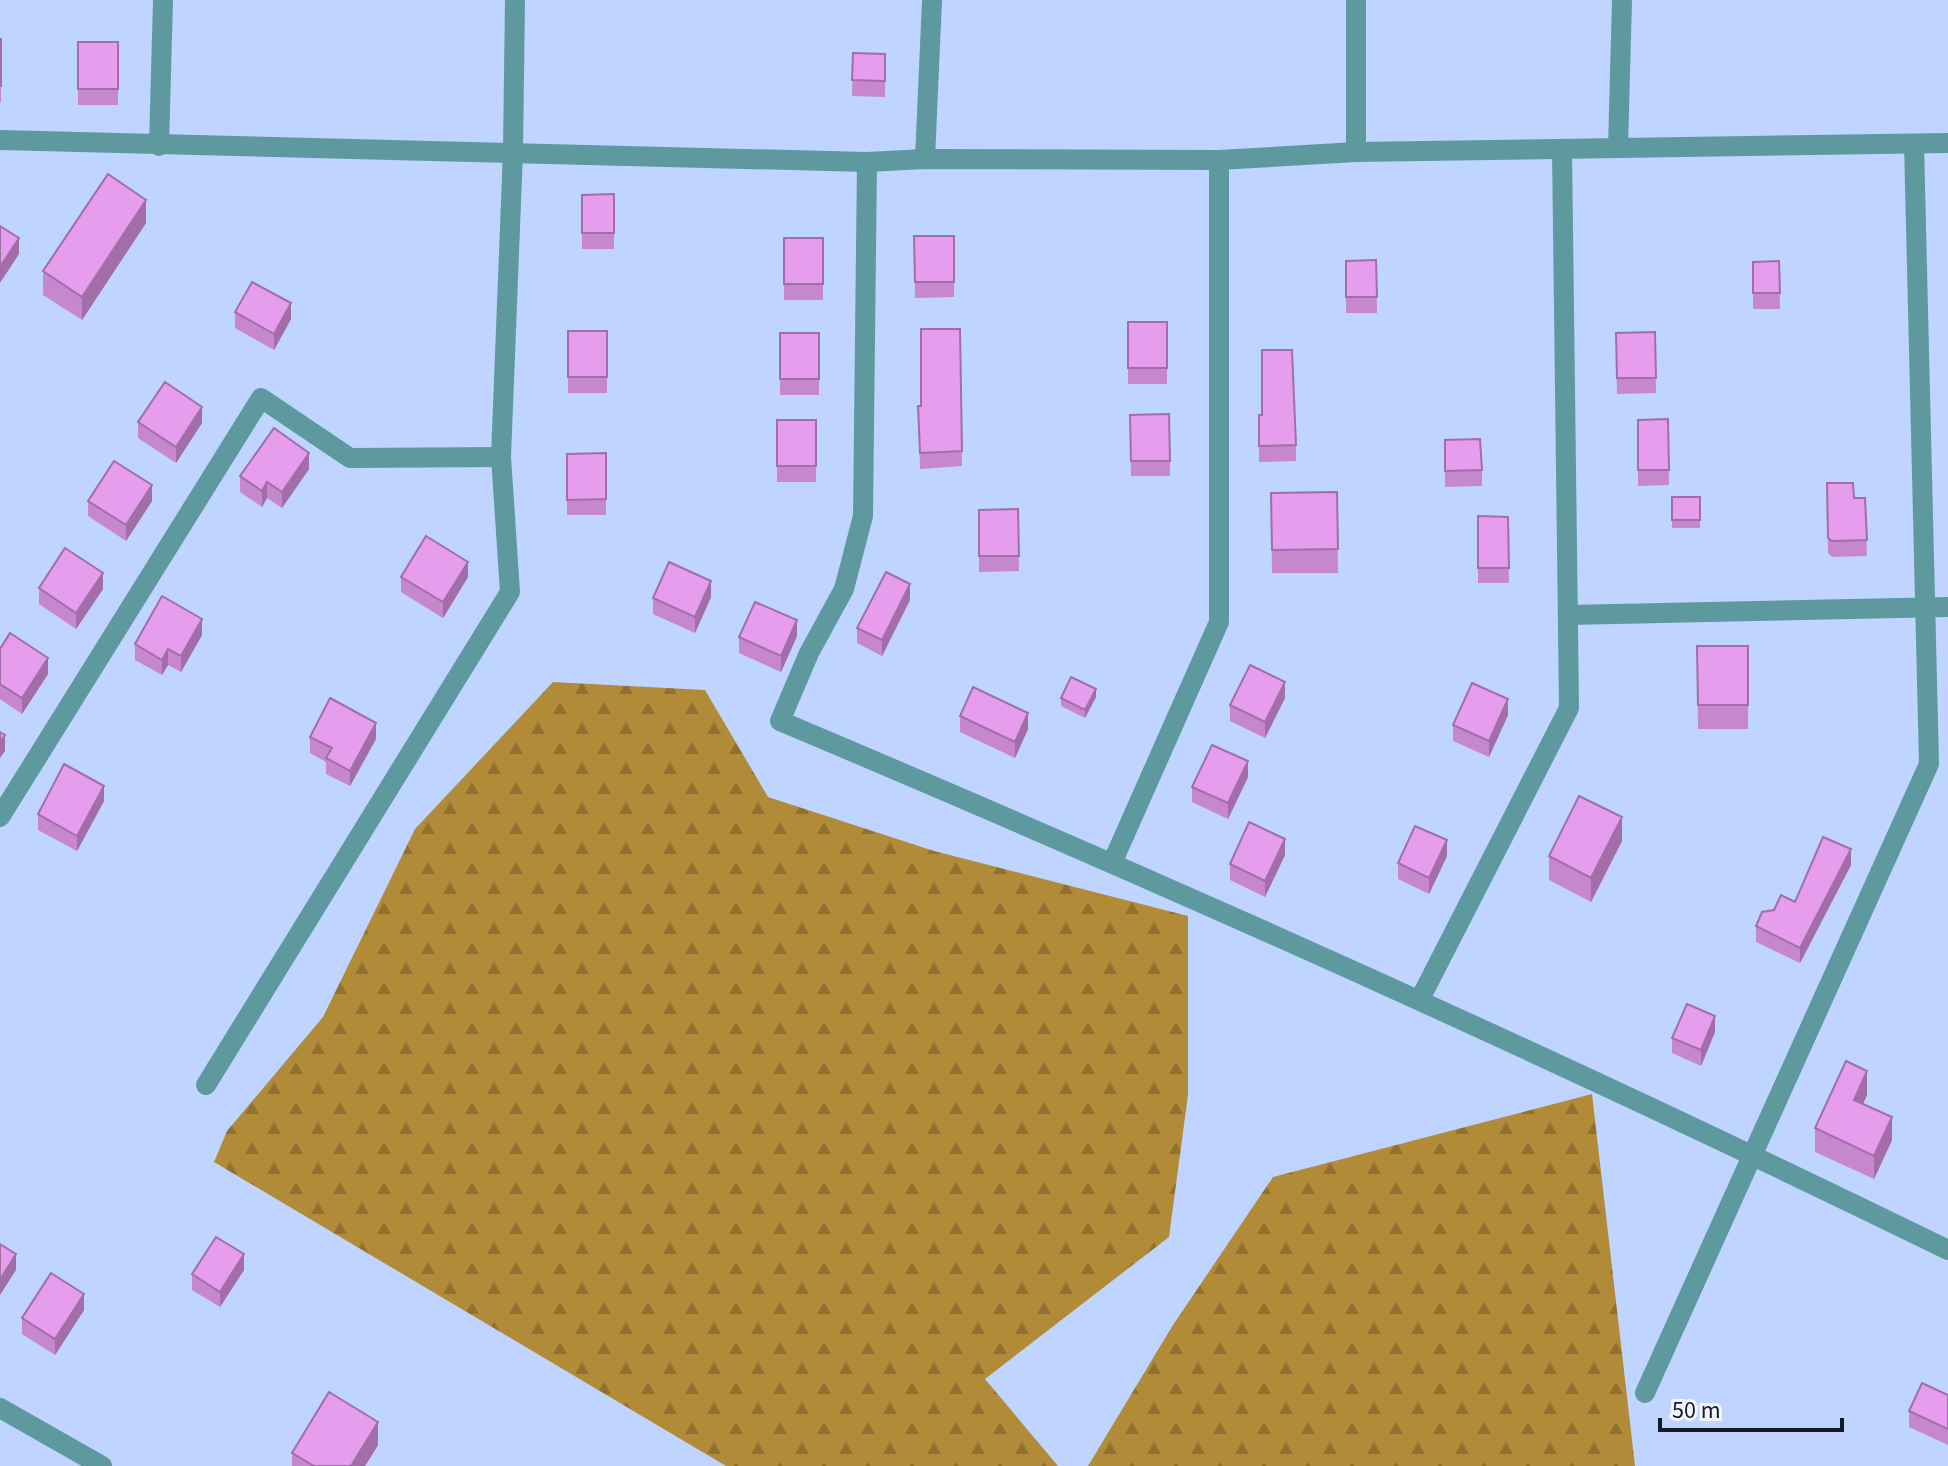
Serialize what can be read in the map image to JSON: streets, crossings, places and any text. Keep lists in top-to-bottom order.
{
  "scale_bar": "50 m"
}
